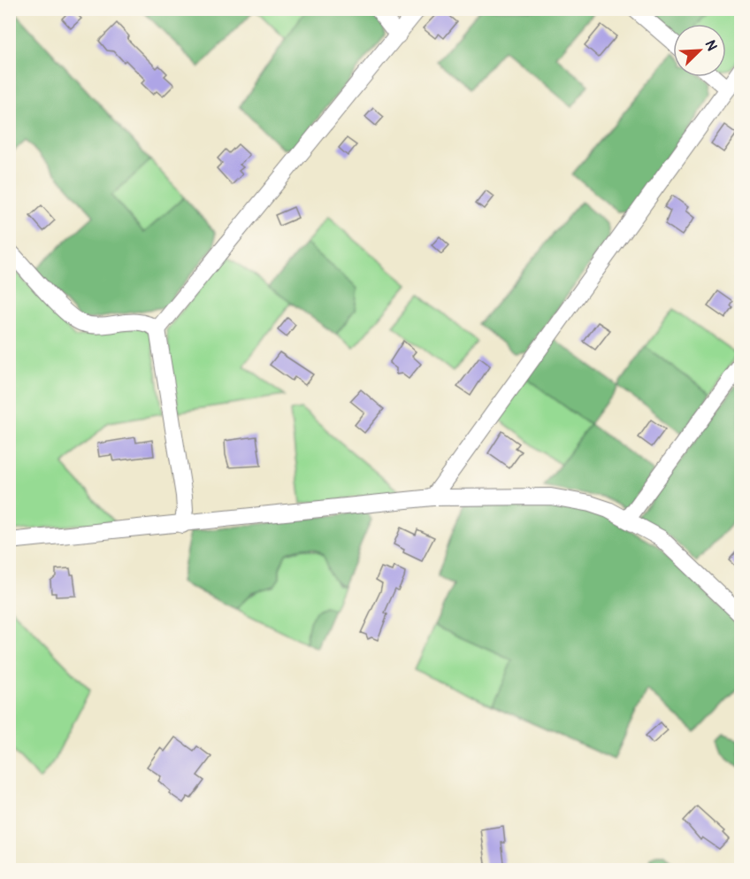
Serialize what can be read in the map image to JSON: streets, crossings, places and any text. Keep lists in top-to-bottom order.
{
  "north": "top right"
}
